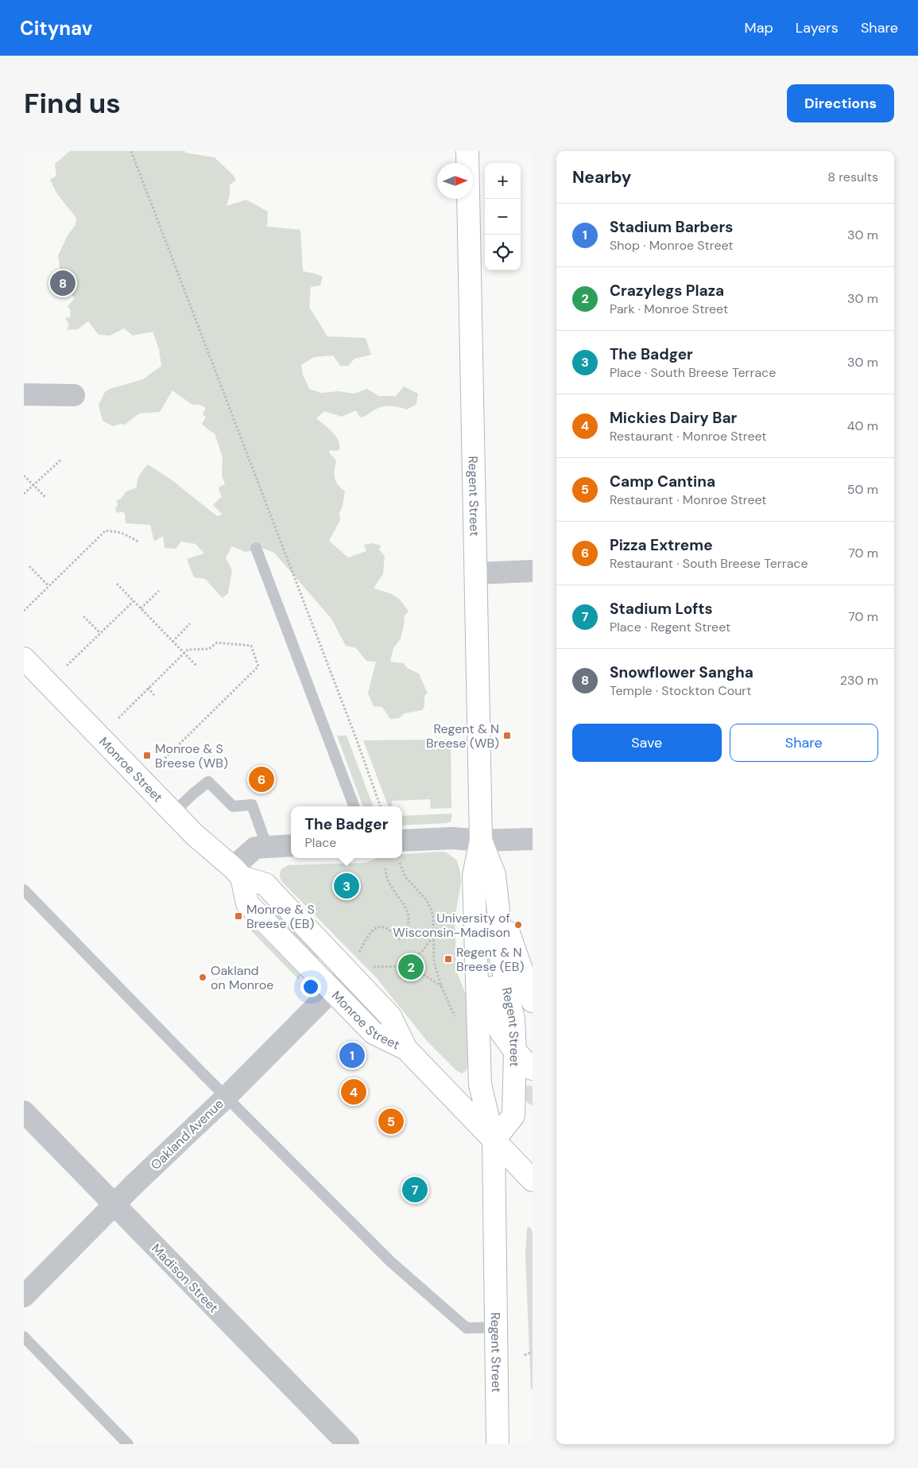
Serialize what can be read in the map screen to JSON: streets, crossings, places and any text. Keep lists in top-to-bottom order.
{
  "streets": {
    "main road": ["Regent Street", "Monroe Street"],
    "street": ["Oakland Avenue", "Madison Street"]
  },
  "crossings": [
    ["Regent Street", "Monroe Street"],
    ["Monroe Street", "Oakland Avenue"],
    ["Oakland Avenue", "Madison Street"]
  ],
  "places": {
    "transit": [
      "Regent & N Breese (WB)",
      "Monroe & S Breese (WB)",
      "Monroe & S Breese (EB)",
      "Regent & N Breese (EB)"
    ],
    "other": ["University of Wisconsin-Madison", "Oakland on Monroe"]
  },
  "north": "right",
  "page": {
    "header": "Citynav",
    "nav": ["Map", "Layers", "Share"],
    "buttons": [
      "Directions",
      ["Save", "Share"]
    ],
    "title": "Find us",
    "heading": ["Nearby", "8 results"],
    "map_buttons": ["+", "−"],
    "list": [
      {
        "mark": "1",
        "name": "Stadium Barbers",
        "note": "Shop · Monroe Street",
        "value": "30 m"
      },
      {
        "mark": "2",
        "name": "Crazylegs Plaza",
        "note": "Park · Monroe Street",
        "value": "30 m"
      },
      {
        "mark": "3",
        "name": "The Badger",
        "note": "Place · South Breese Terrace",
        "value": "30 m"
      },
      {
        "mark": "4",
        "name": "Mickies Dairy Bar",
        "note": "Restaurant · Monroe Street",
        "value": "40 m"
      },
      {
        "mark": "5",
        "name": "Camp Cantina",
        "note": "Restaurant · Monroe Street",
        "value": "50 m"
      },
      {
        "mark": "6",
        "name": "Pizza Extreme",
        "note": "Restaurant · South Breese Terrace",
        "value": "70 m"
      },
      {
        "mark": "7",
        "name": "Stadium Lofts",
        "note": "Place · Regent Street",
        "value": "70 m"
      },
      {
        "mark": "8",
        "name": "Snowflower Sangha",
        "note": "Temple · Stockton Court",
        "value": "230 m"
      }
    ],
    "pins": [
      "8",
      "6",
      "3",
      "2",
      "1",
      "4",
      "5",
      "7"
    ],
    "popup": ["The Badger", "Place"]
  }
}
